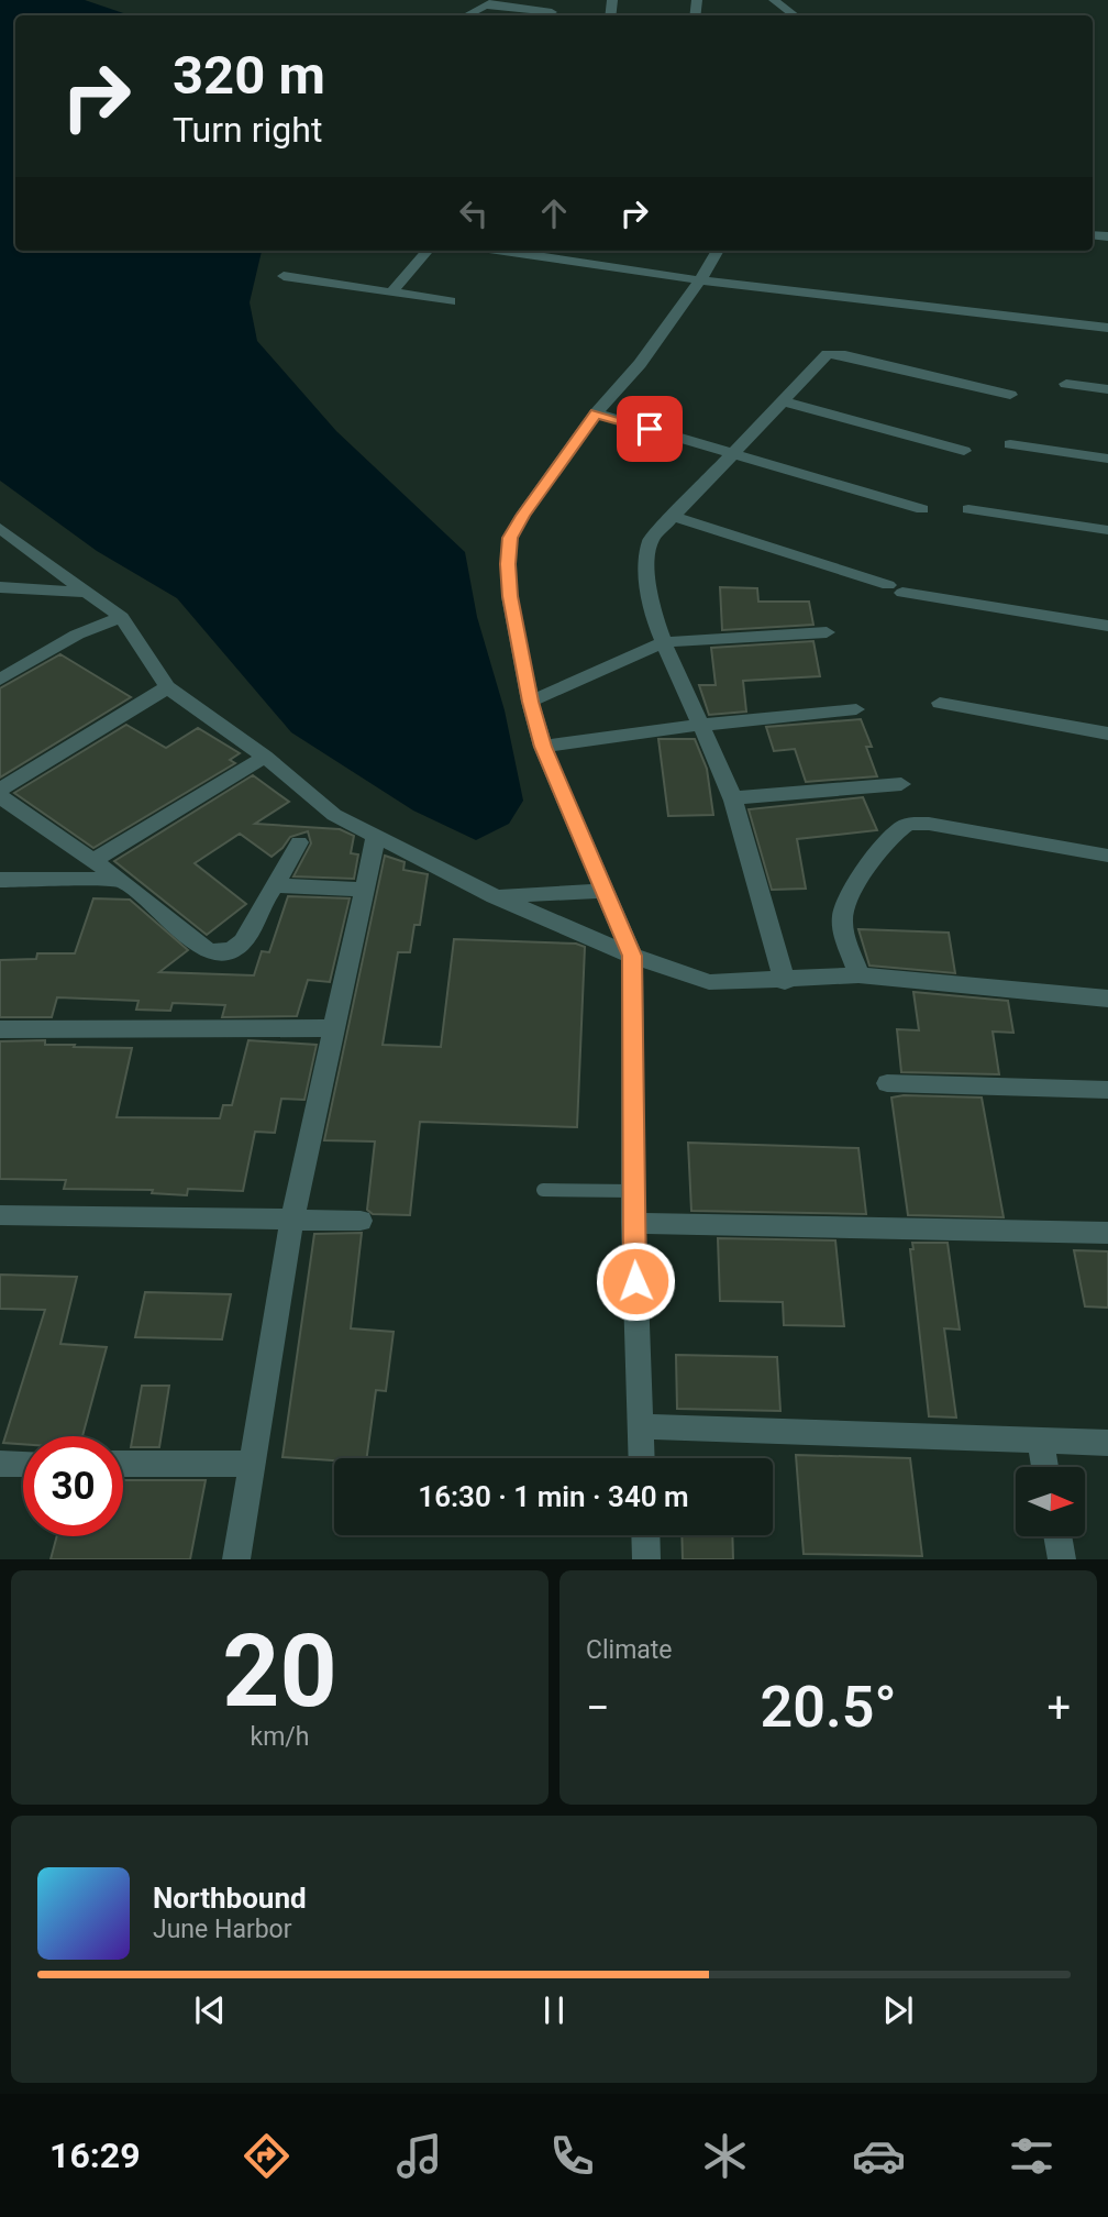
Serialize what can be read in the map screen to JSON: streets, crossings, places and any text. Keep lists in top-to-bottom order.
{
  "north": "right",
  "page": {
    "turn": ["320 m", "Turn right"],
    "limit": "30",
    "trip": "16:30 · 1 min · 340 m",
    "tile": [
      ["20", "km/h"],
      "Climate"
    ],
    "heat": ["−", "20.5°", "+"],
    "song": ["Northbound", "June Harbor"],
    "tabs": "16:29"
  }
}
